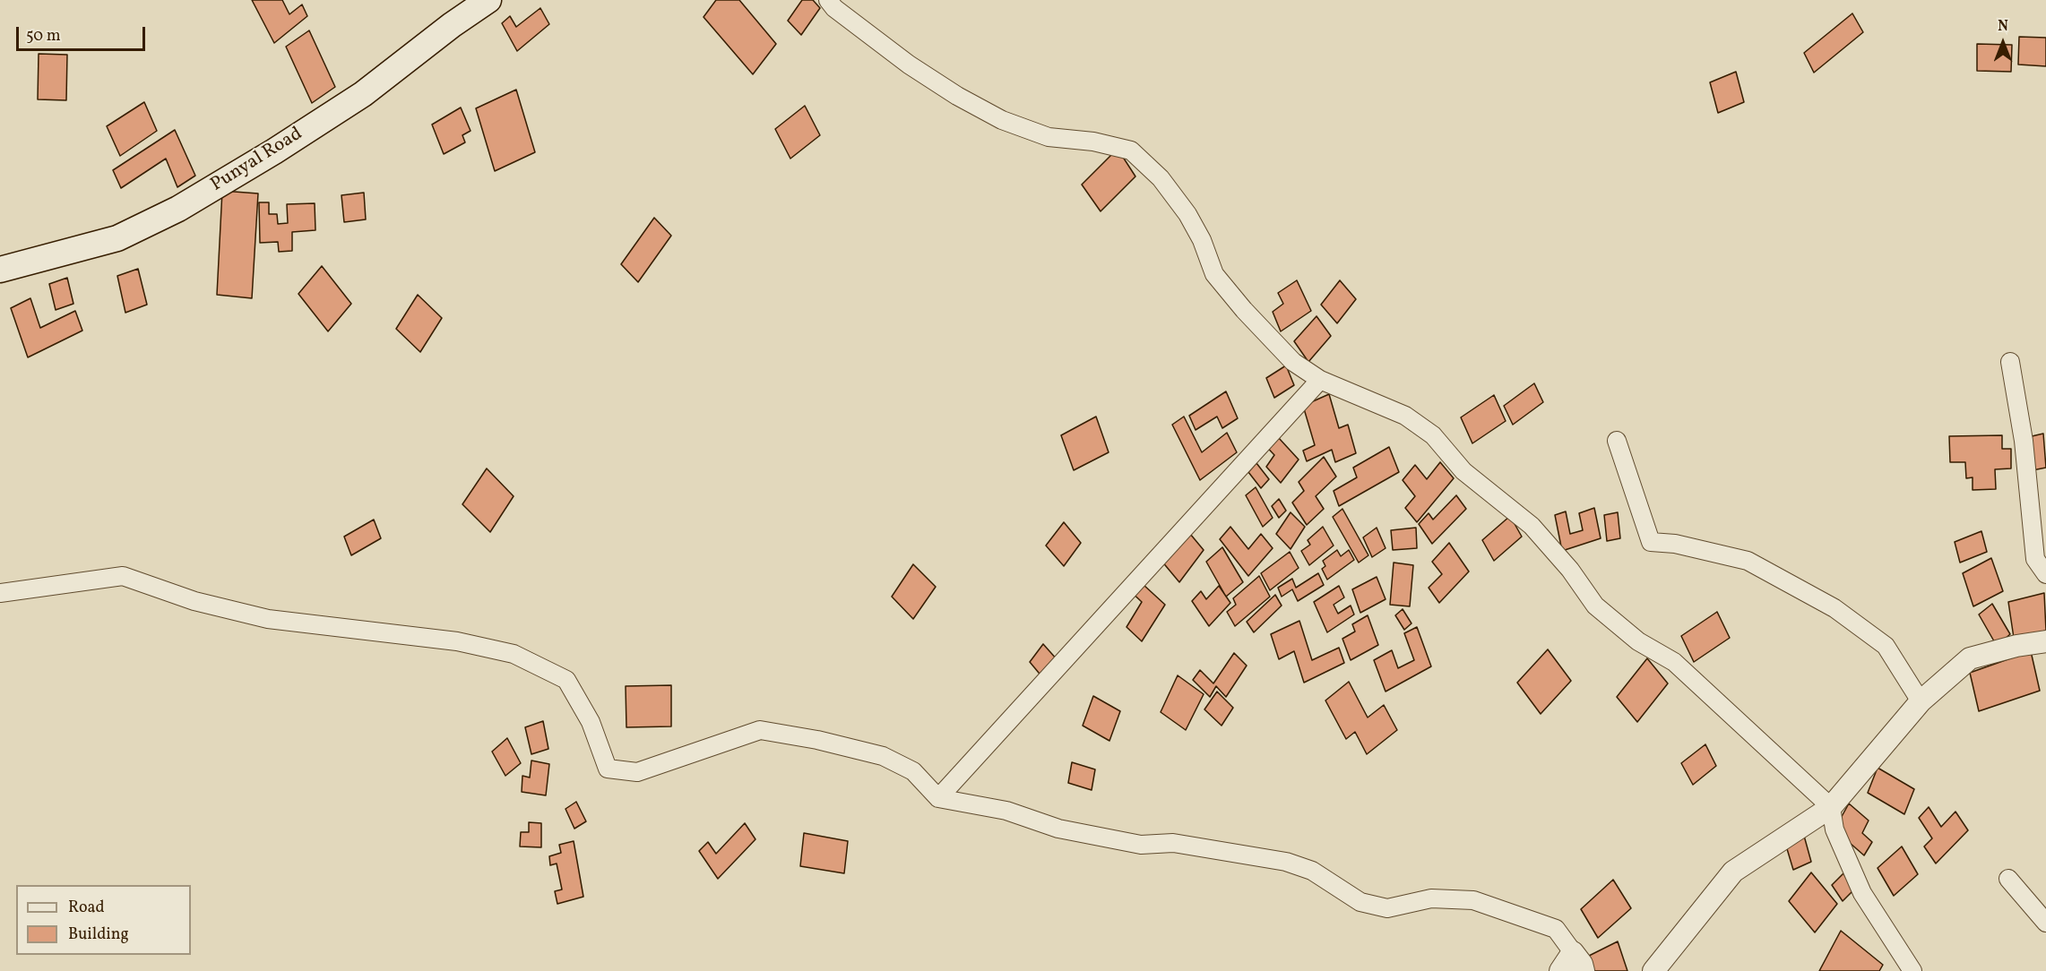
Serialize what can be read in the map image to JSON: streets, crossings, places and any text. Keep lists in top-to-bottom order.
{
  "streets": {
    "main road": ["Punyal Road"]
  },
  "legend": ["Road", "Building"],
  "scale_bar": "50 m",
  "north": "top"
}
